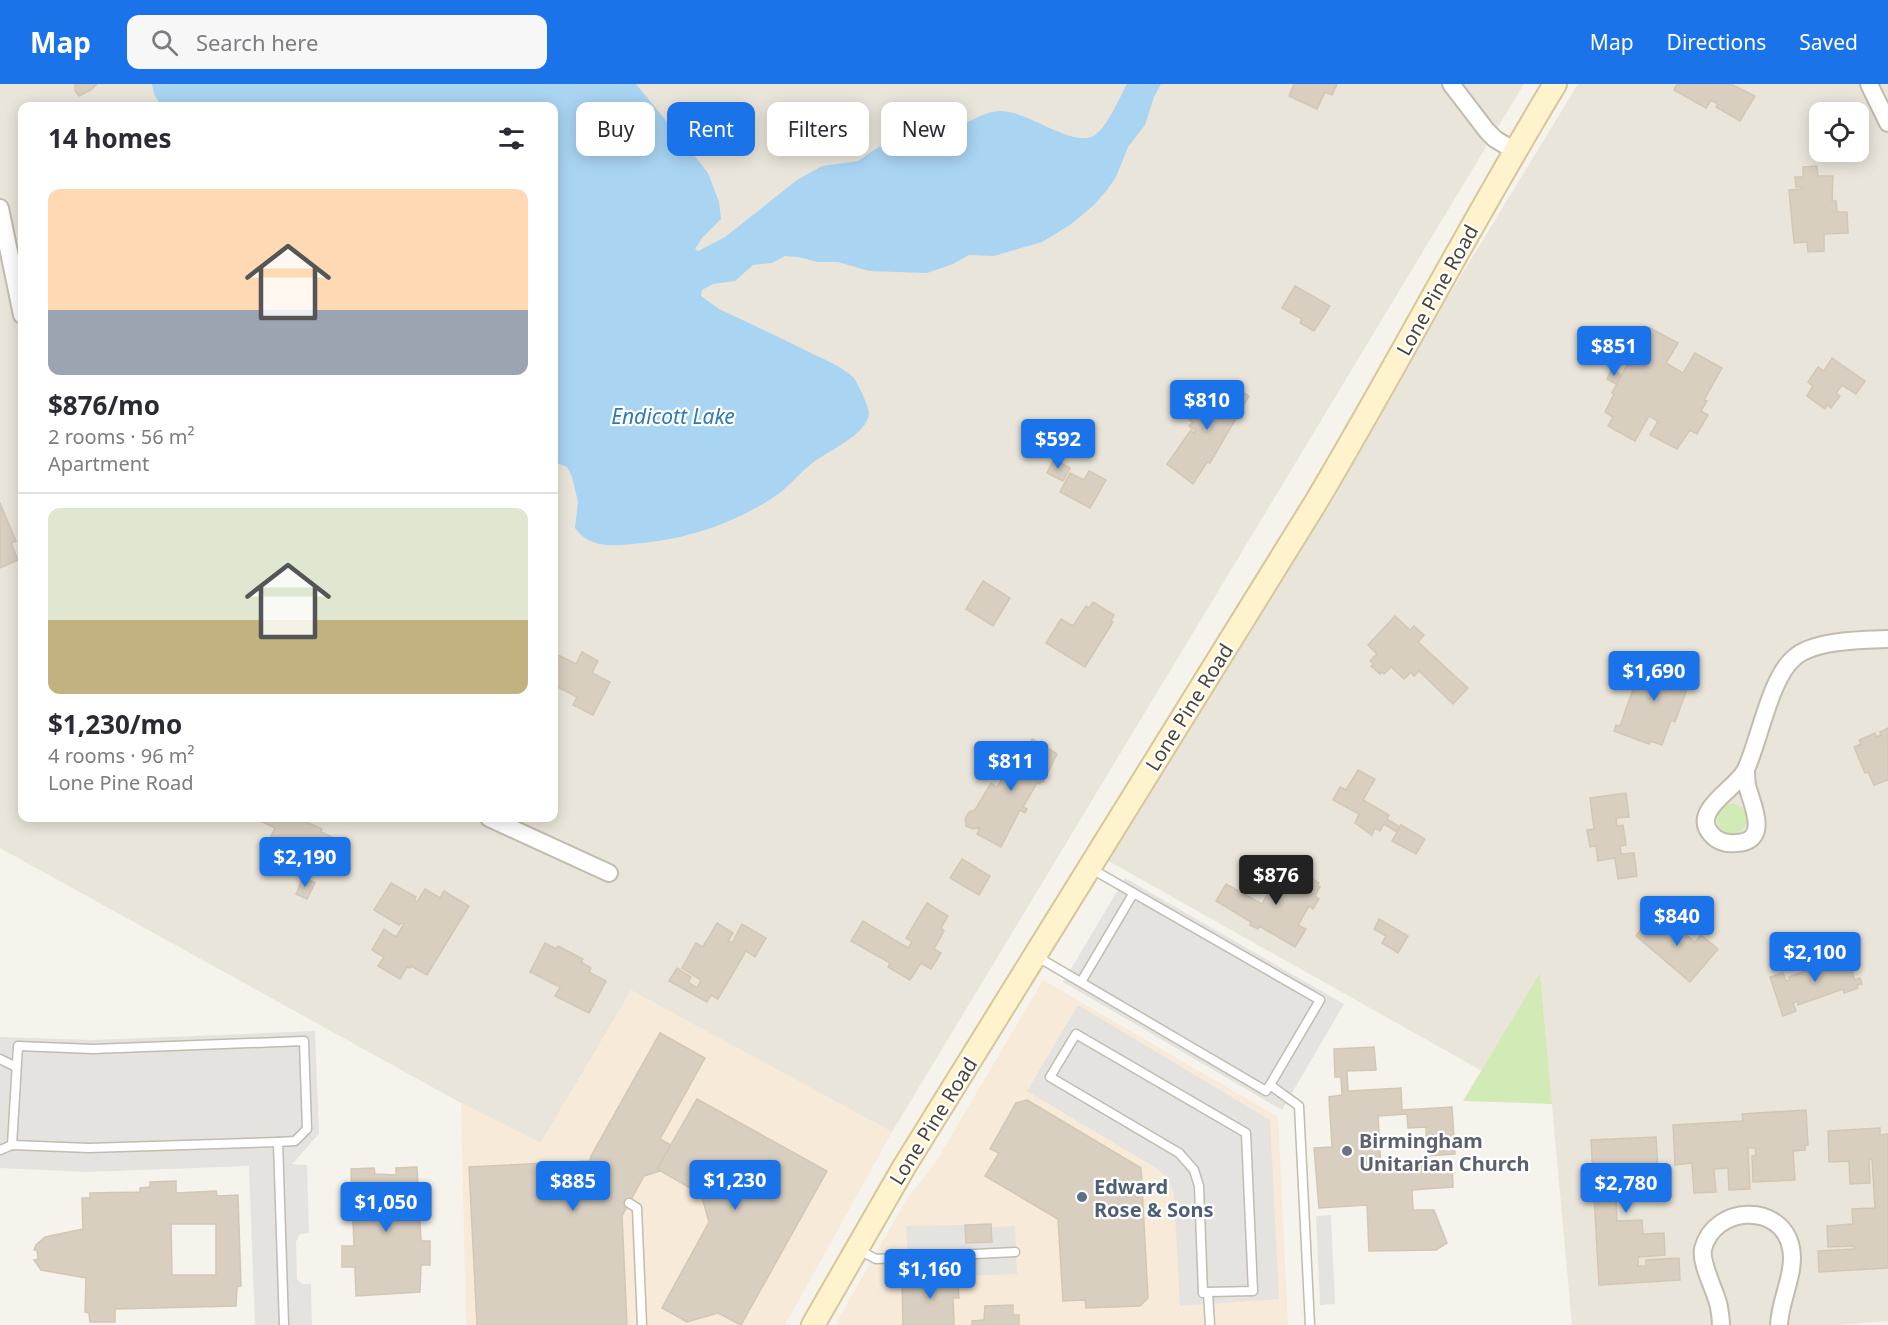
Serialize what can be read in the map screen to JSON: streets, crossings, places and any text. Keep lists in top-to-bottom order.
{
  "streets": {
    "street": ["Lone Pine Road"]
  },
  "water": ["Endicott Lake"],
  "places": ["Birmingham Unitarian Church", "Edward Rose & Sons"],
  "page": {
    "header": "Map",
    "search": "Search here",
    "nav": ["Map", "Directions", "Saved"],
    "chip": [
      "Buy",
      "Rent",
      "Filters",
      "New"
    ],
    "heading": "14 homes",
    "list": [
      {
        "name": "$876/mo",
        "note": "2 rooms · 56 m² · Apartment"
      },
      {
        "name": "$1,230/mo",
        "note": "4 rooms · 96 m² · Lone Pine Road"
      }
    ],
    "price": [
      "$851",
      "$810",
      "$592",
      "$1,690",
      "$811",
      "$2,190",
      "$876",
      "$840",
      "$2,100",
      "$1,230",
      "$885",
      "$2,780",
      "$1,050",
      "$1,160"
    ]
  }
}
